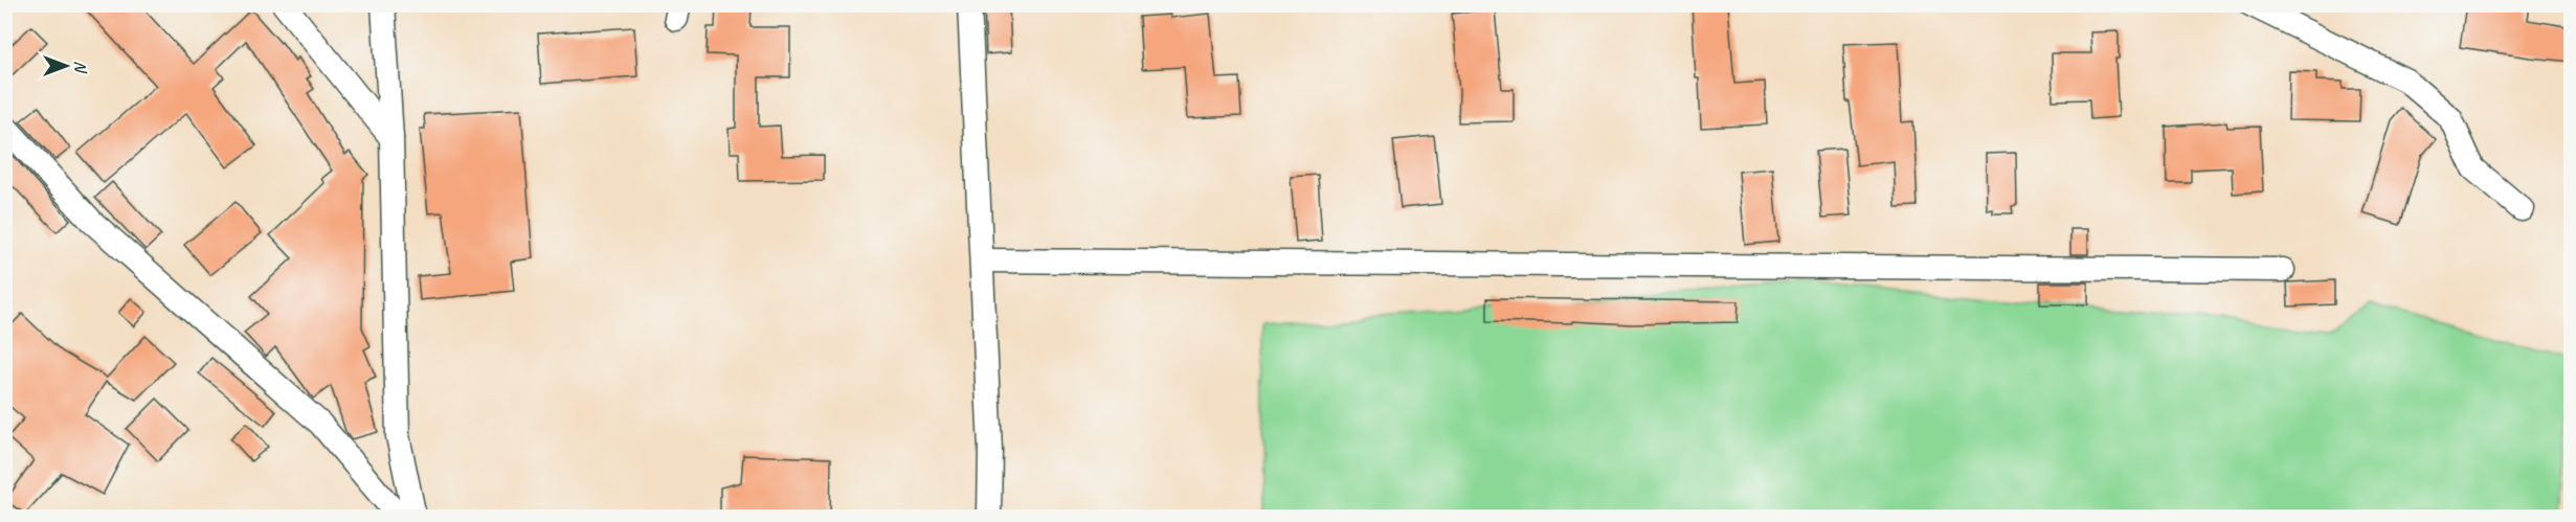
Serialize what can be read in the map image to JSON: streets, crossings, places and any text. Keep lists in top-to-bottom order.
{
  "north": "right"
}
